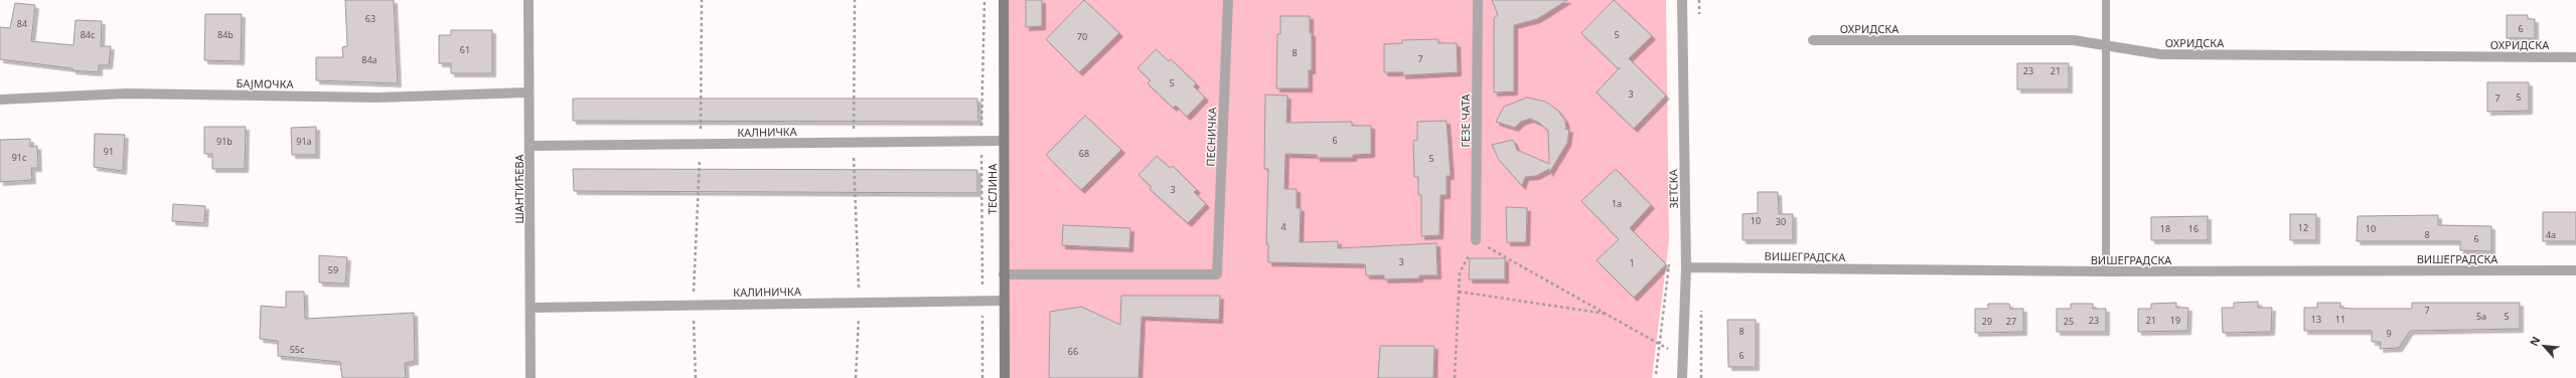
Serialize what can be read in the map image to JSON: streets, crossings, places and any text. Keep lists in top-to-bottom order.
{
  "streets": {
    "street": [
      "ОХРИДСКА",
      "БАЈМОЧКА",
      "ГЕЗЕ ЧАТА",
      "КАЛНИЧКА",
      "ПЕСНИЧКА",
      "ШАНТИЋЕВА",
      "ТЕСЛИНА",
      "ЗЕТСКА",
      "ВИШЕГРАДСКА",
      "КАЛИНИЧКА"
    ]
  },
  "crossings": [
    ["БАЈМОЧКА", "ШАНТИЋЕВА"],
    ["КАЛНИЧКА", "ШАНТИЋЕВА"],
    ["КАЛНИЧКА", "ТЕСЛИНА"],
    ["ПЕСНИЧКА", "ТЕСЛИНА"],
    ["ШАНТИЋЕВА", "КАЛИНИЧКА"],
    ["ТЕСЛИНА", "КАЛИНИЧКА"],
    ["ЗЕТСКА", "ВИШЕГРАДСКА"]
  ],
  "house_numbers": [
    "63",
    "84",
    "6",
    "84c",
    "84b",
    "5",
    "70",
    "61",
    "8",
    "7",
    "84a",
    "23",
    "21",
    "5",
    "3",
    "5",
    "7",
    "6",
    "91b",
    "91a",
    "91",
    "68",
    "91c",
    "5",
    "3",
    "1a",
    "10",
    "30",
    "4",
    "12",
    "18",
    "16",
    "10",
    "8",
    "4a",
    "6",
    "3",
    "1",
    "59",
    "7",
    "5a",
    "5",
    "13",
    "11",
    "23",
    "21",
    "19",
    "29",
    "27",
    "25",
    "8",
    "9",
    "55c",
    "66",
    "6"
  ],
  "north": "top left"
}
